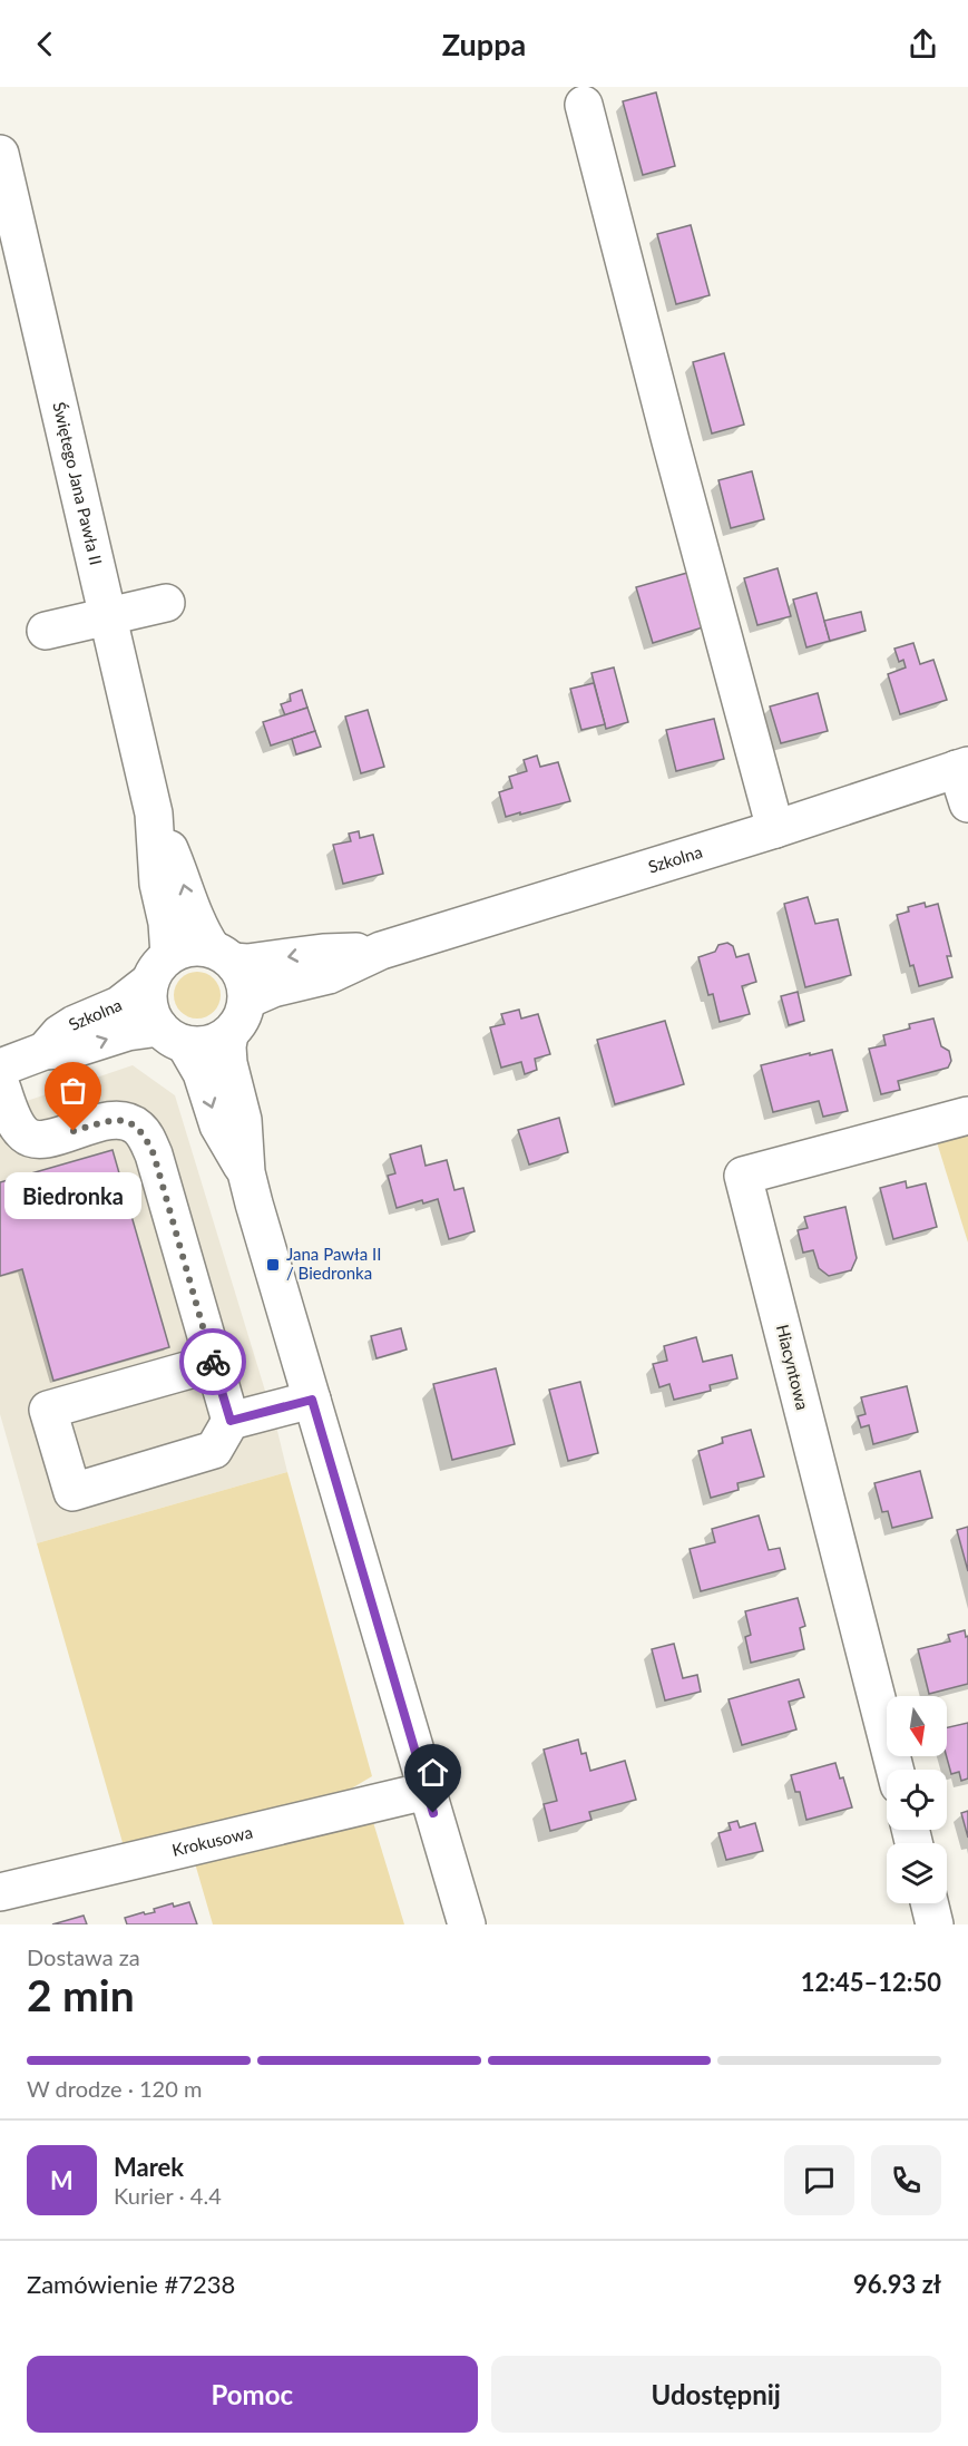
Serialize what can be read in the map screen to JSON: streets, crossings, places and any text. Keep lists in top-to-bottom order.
{
  "streets": {
    "street": [
      "Świętego Jana Pawła II",
      "Szkolna",
      "Hiacyntowa",
      "Krokusowa"
    ]
  },
  "crossings": [
    ["Świętego Jana Pawła II", "Szkolna"]
  ],
  "places": {
    "other": ["Biedronka"],
    "transit": ["Jana Pawła II / Biedronka"]
  },
  "north": "bottom",
  "page": {
    "header": "Zuppa",
    "bubble": "Biedronka",
    "heading": ["2 min", "Dostawa za", "12:45–12:50"],
    "panel": [
      "Marek",
      "Kurier · 4.4",
      "Zamówienie #7238",
      "96.93 zł"
    ],
    "bar": "W drodze · 120 m",
    "round": "M",
    "buttons": ["Pomoc", "Udostępnij"]
  }
}
